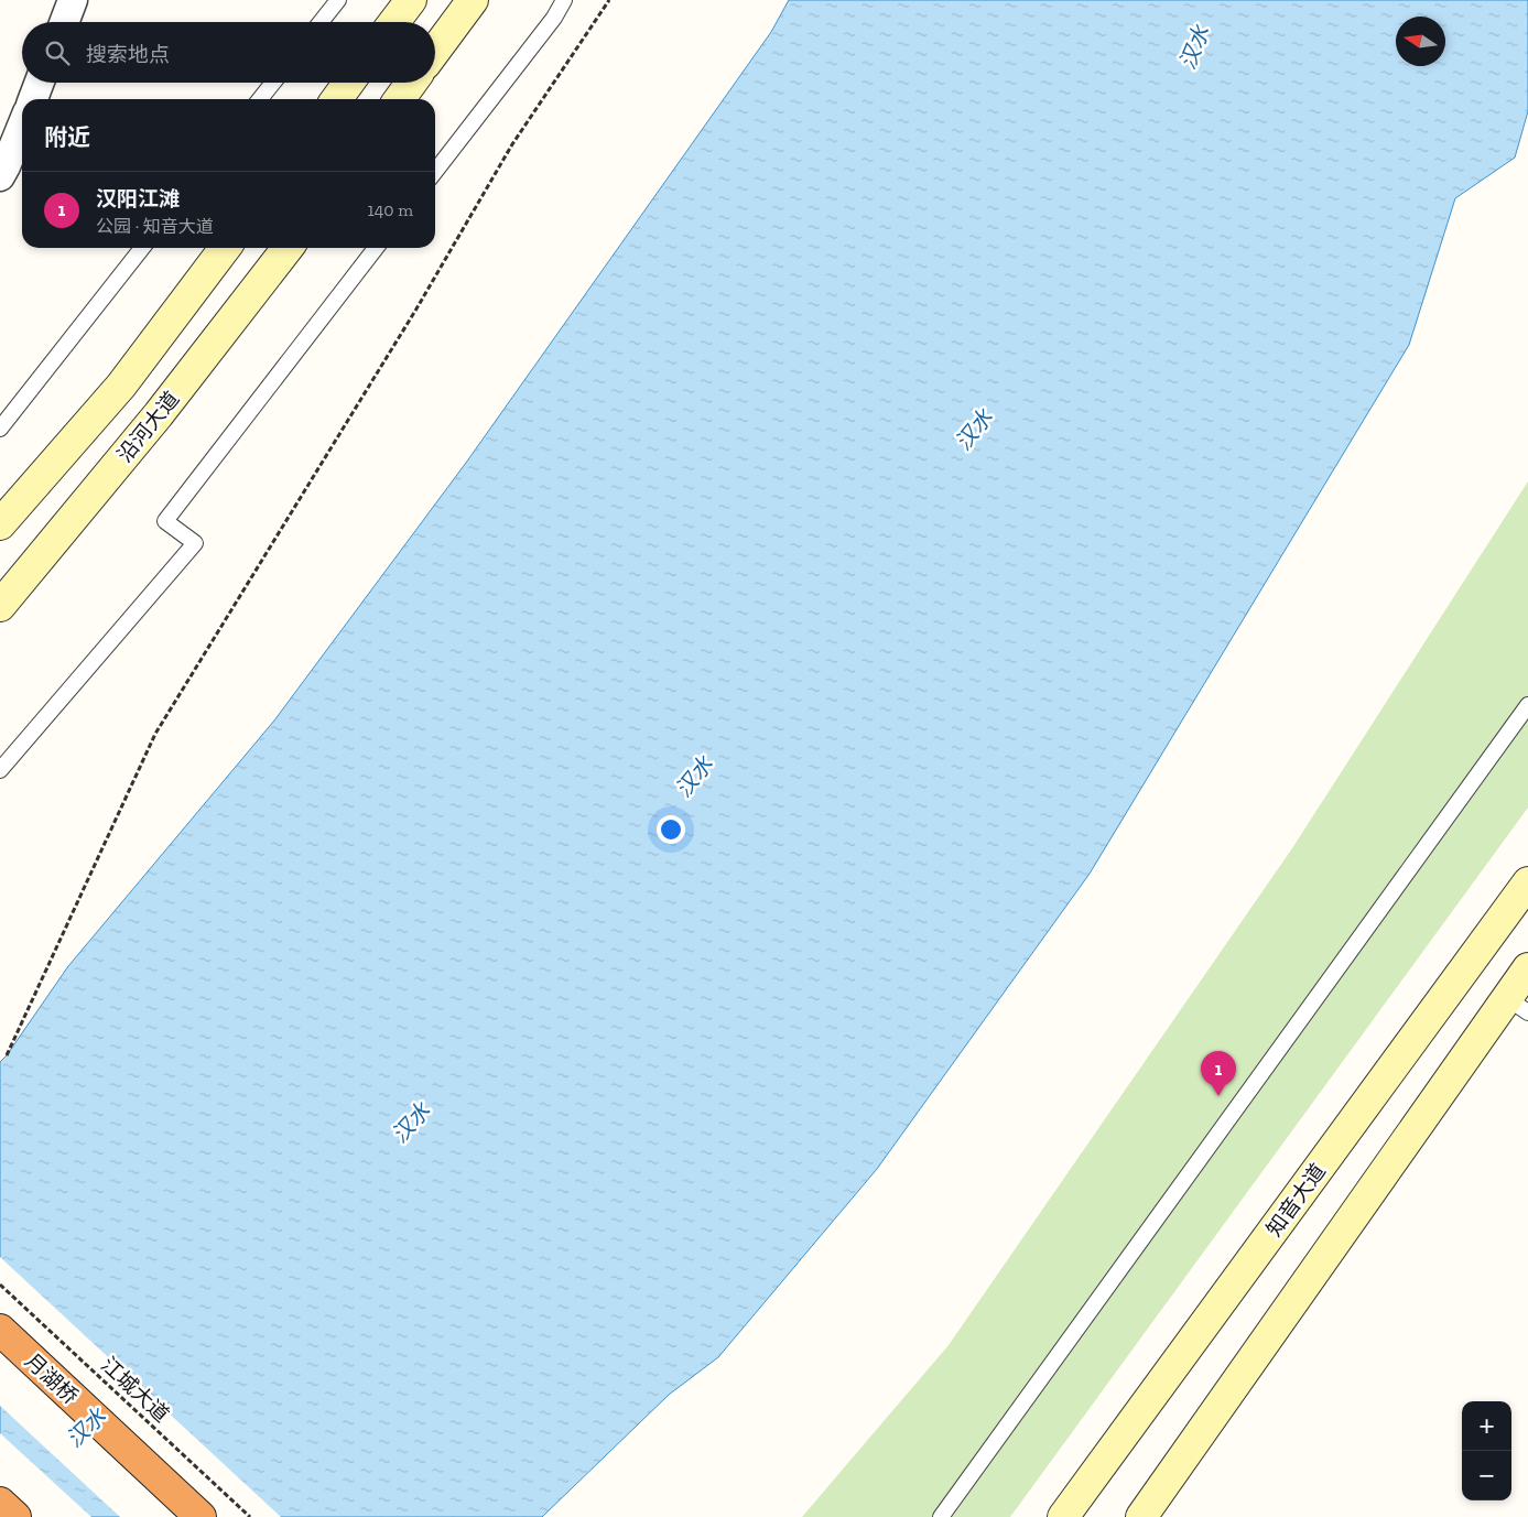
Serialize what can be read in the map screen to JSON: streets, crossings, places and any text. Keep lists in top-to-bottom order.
{
  "streets": {
    "highway": ["月湖桥"],
    "main road": ["沿河大道", "知音大道"],
    "path": ["江城大道"]
  },
  "water": ["汉水"],
  "north": "left",
  "page": {
    "search": "搜索地点",
    "heading": "附近",
    "list": [
      {
        "mark": "1",
        "name": "汉阳江滩",
        "note": "公园 · 知音大道",
        "value": "140 m"
      }
    ],
    "pins": "1",
    "map_buttons": ["+", "−"]
  }
}
